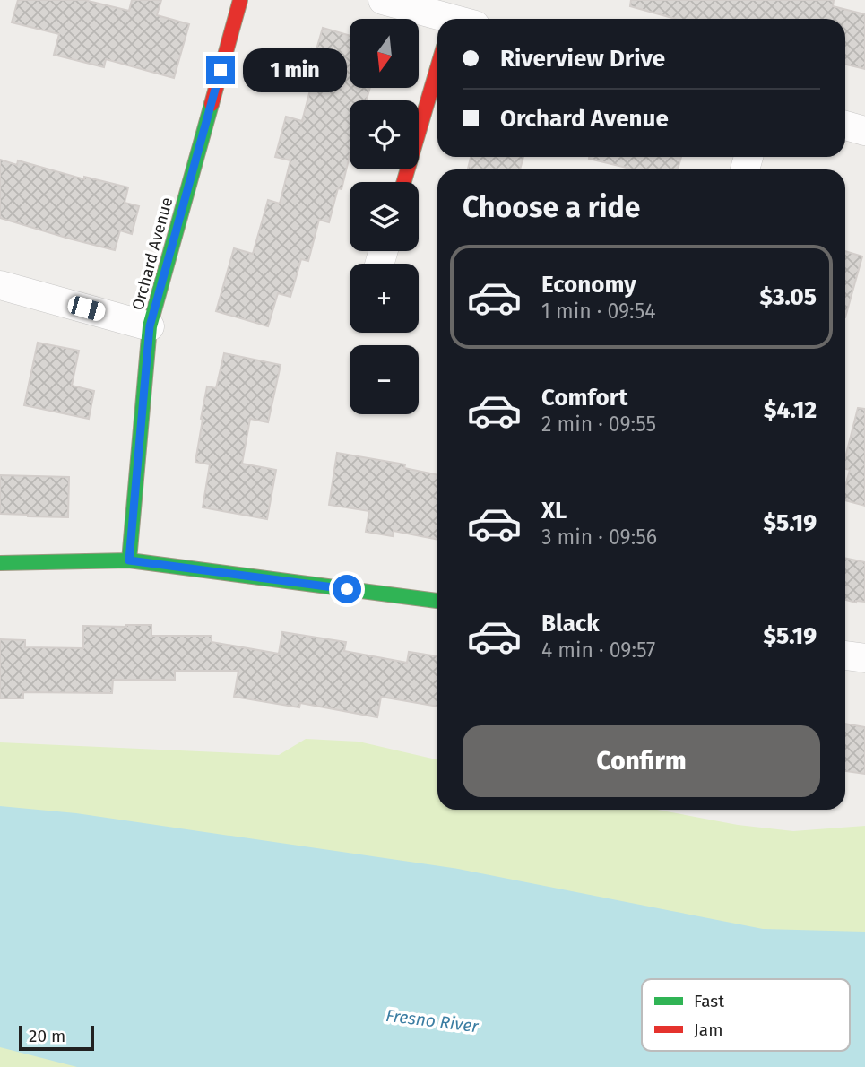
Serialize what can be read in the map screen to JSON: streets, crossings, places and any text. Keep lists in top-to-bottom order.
{
  "streets": {
    "street": ["Orchard Avenue"]
  },
  "water": ["Fresno River"],
  "legend": ["Fast", "Jam"],
  "scale_bar": "20 m",
  "north": "bottom",
  "page": {
    "map_buttons": ["+", "−"],
    "banner": ["Riverview Drive", "Orchard Avenue"],
    "bubble": "1 min",
    "heading": "Choose a ride",
    "list": [
      {
        "name": "Economy",
        "note": "1 min · 09:54",
        "value": "$3.05"
      },
      {
        "name": "Comfort",
        "note": "2 min · 09:55",
        "value": "$4.12"
      },
      {
        "name": "XL",
        "note": "3 min · 09:56",
        "value": "$5.19"
      },
      {
        "name": "Black",
        "note": "4 min · 09:57",
        "value": "$5.19"
      }
    ],
    "buttons": "Confirm",
    "scale": "20 m"
  }
}
